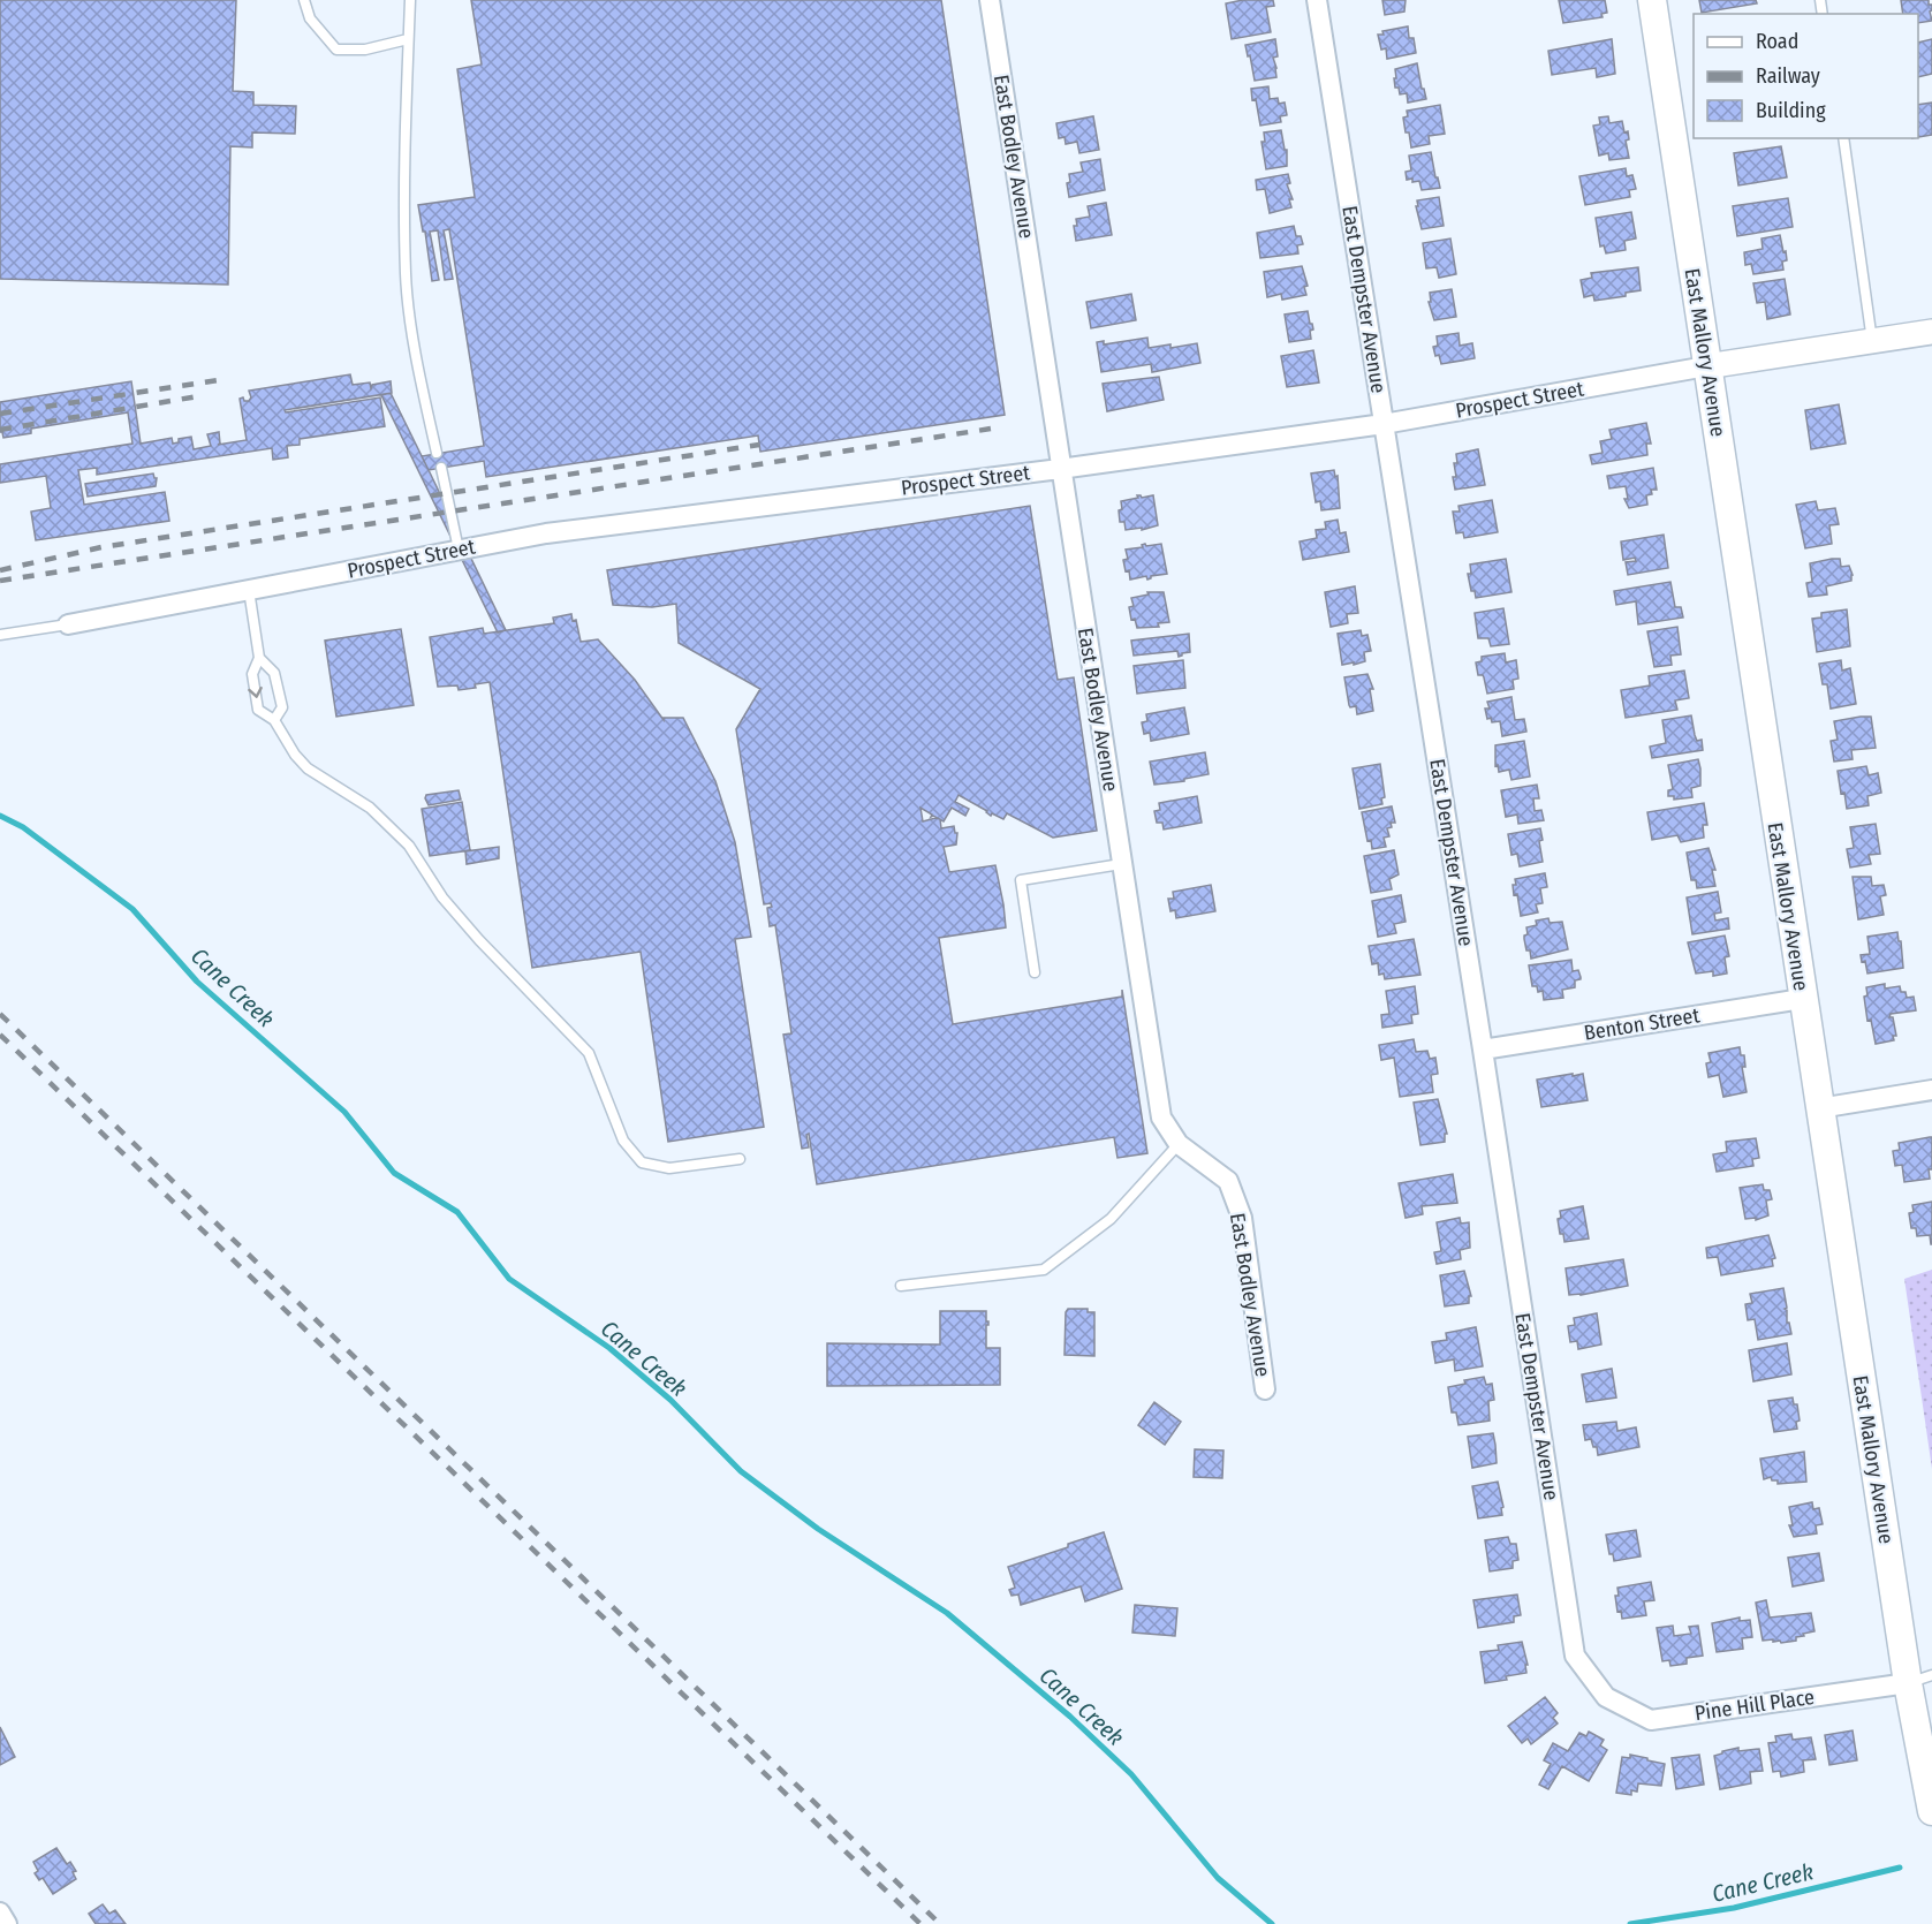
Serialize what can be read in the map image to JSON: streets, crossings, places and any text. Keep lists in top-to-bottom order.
{
  "streets": {
    "main road": ["East Mallory Avenue"],
    "street": [
      "East Bodley Avenue",
      "East Dempster Avenue",
      "Prospect Street",
      "Benton Street",
      "Pine Hill Place"
    ]
  },
  "crossings": [
    ["East Bodley Avenue", "Prospect Street"],
    ["East Dempster Avenue", "Prospect Street"],
    ["East Dempster Avenue", "Benton Street"],
    ["East Dempster Avenue", "Pine Hill Place"],
    ["East Mallory Avenue", "Prospect Street"],
    ["East Mallory Avenue", "Benton Street"],
    ["East Mallory Avenue", "Pine Hill Place"]
  ],
  "water": ["Cane Creek"],
  "legend": ["Road", "Railway", "Building"]
}
